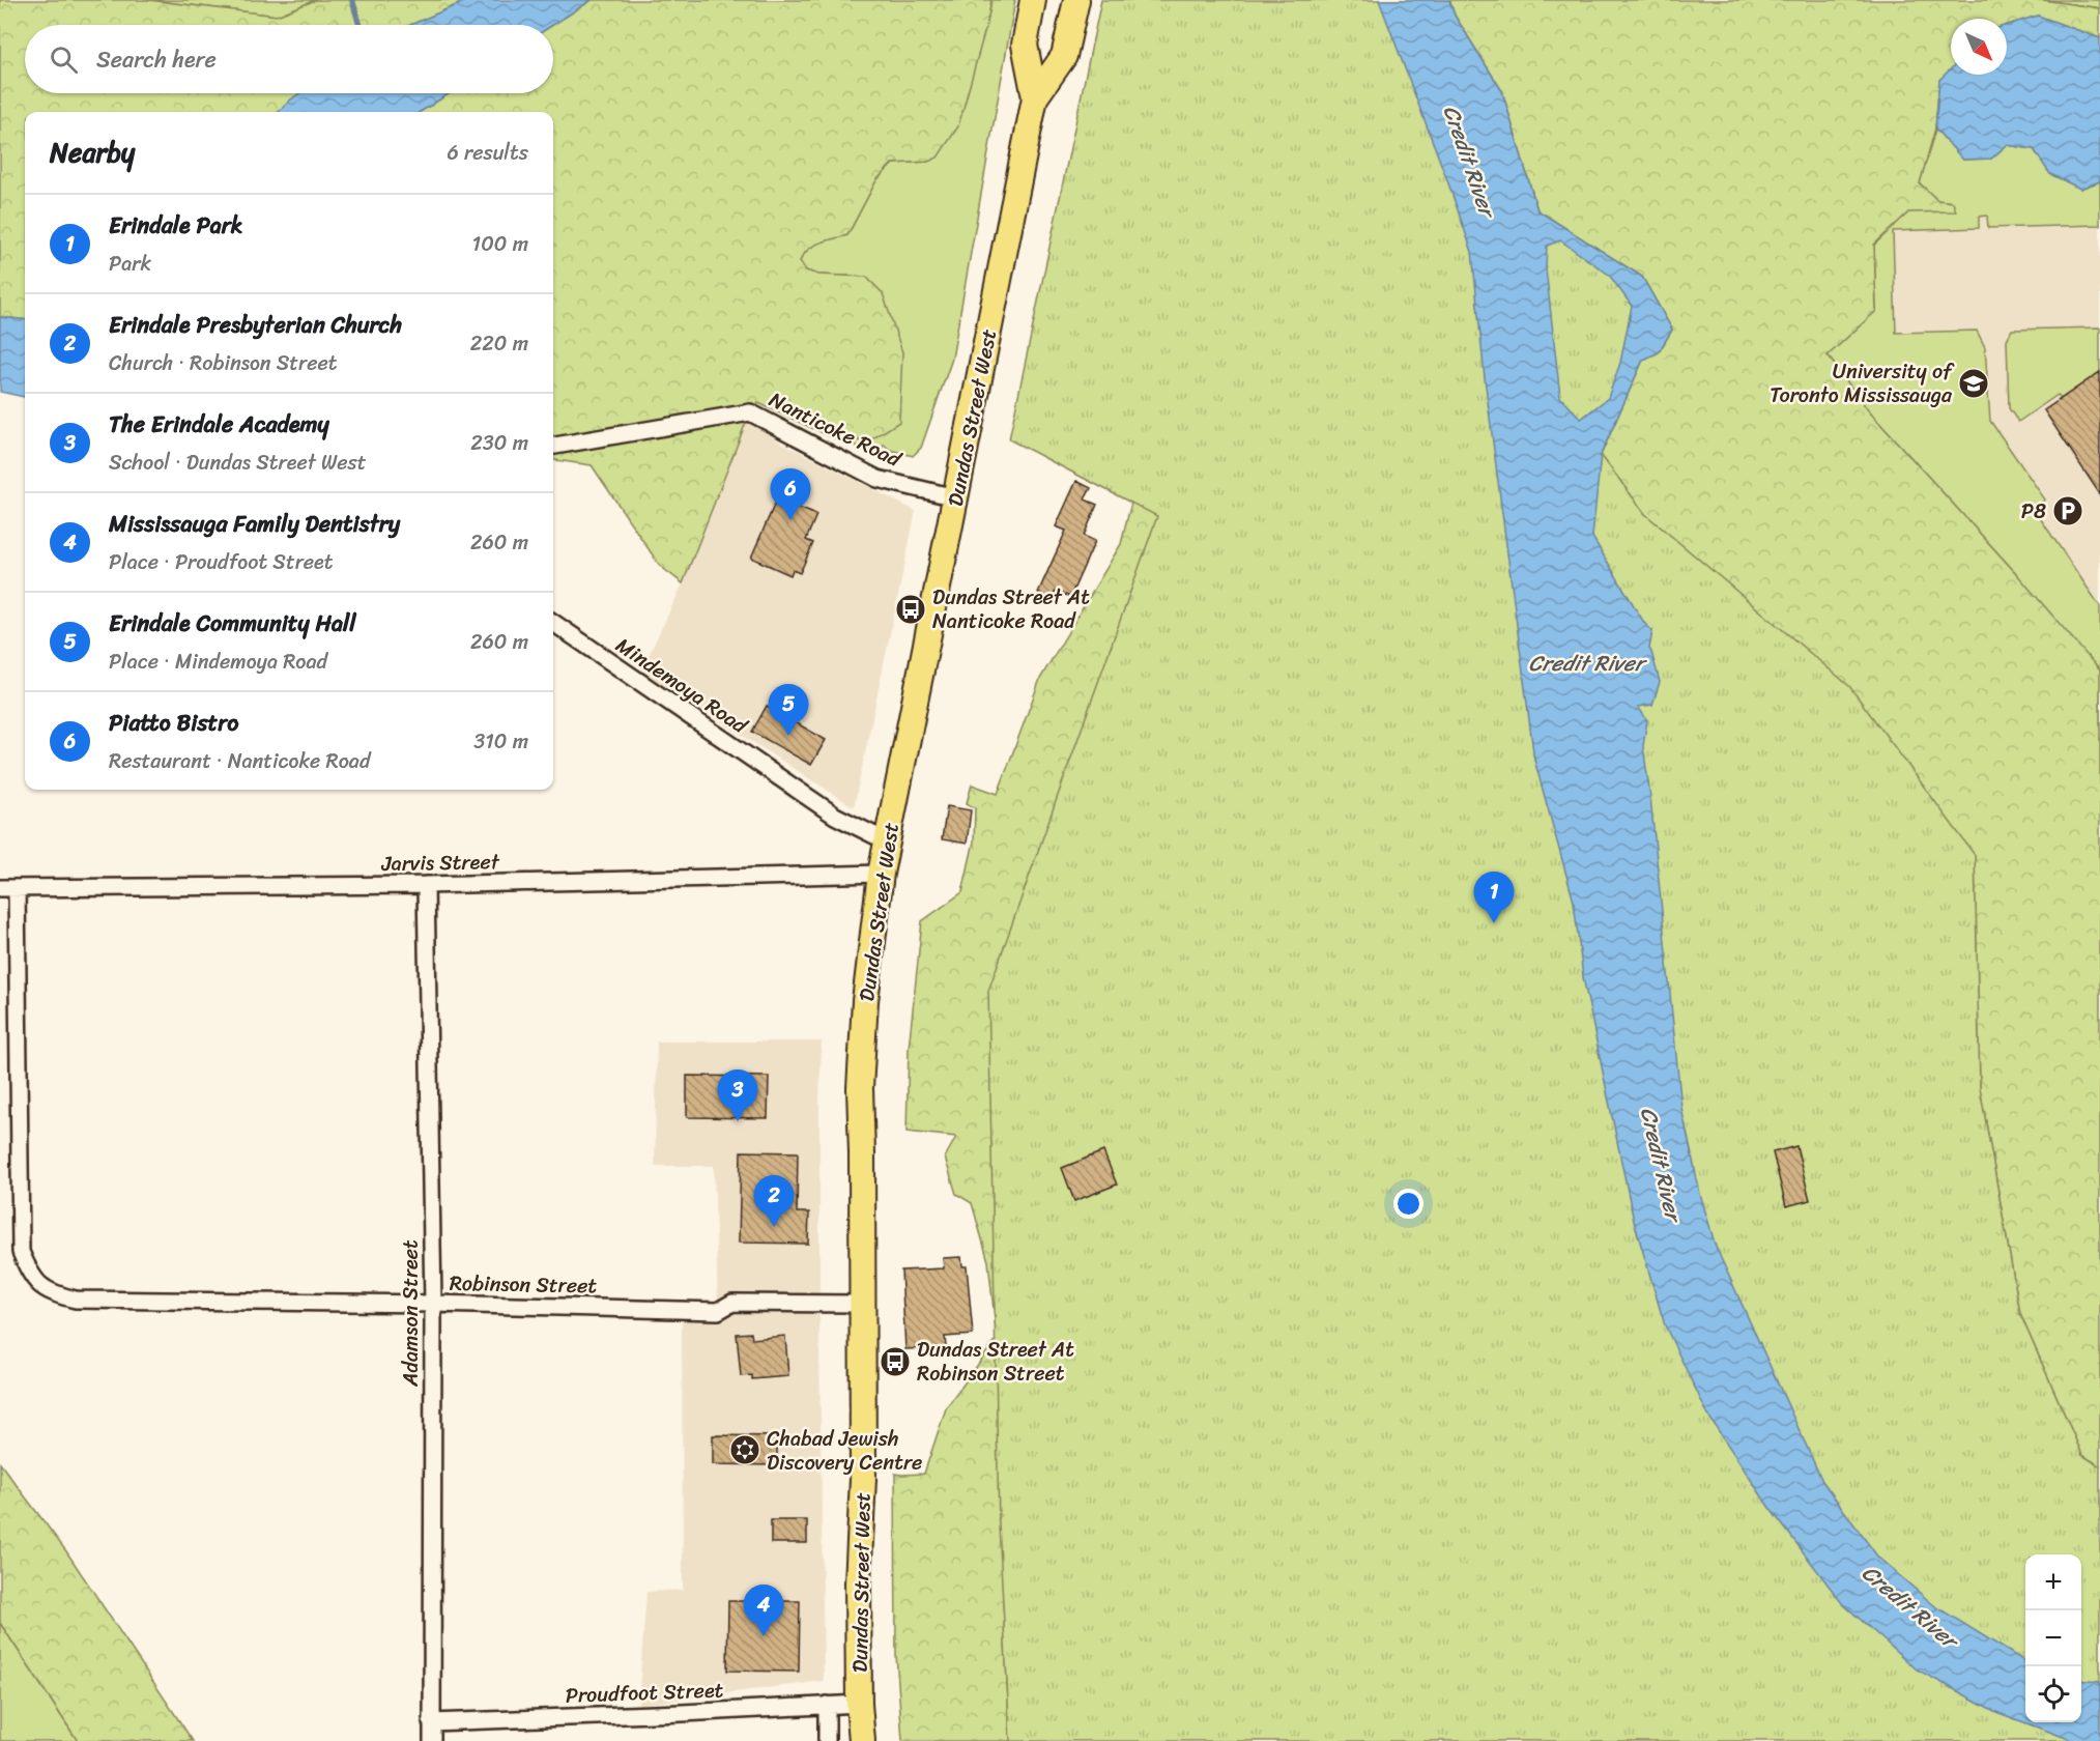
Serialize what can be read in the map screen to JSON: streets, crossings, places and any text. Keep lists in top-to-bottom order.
{
  "streets": {
    "main road": ["Dundas Street West"],
    "street": [
      "Nanticoke Road",
      "Mindemoya Road",
      "Jarvis Street",
      "Robinson Street",
      "Adamson Street",
      "Proudfoot Street"
    ]
  },
  "crossings": [
    ["Dundas Street West", "Nanticoke Road"],
    ["Dundas Street West", "Mindemoya Road"],
    ["Dundas Street West", "Jarvis Street"],
    ["Dundas Street West", "Robinson Street"],
    ["Dundas Street West", "Proudfoot Street"],
    ["Jarvis Street", "Robinson Street"],
    ["Jarvis Street", "Adamson Street"],
    ["Robinson Street", "Adamson Street"],
    ["Adamson Street", "Proudfoot Street"]
  ],
  "water": ["Credit River"],
  "places": {
    "school or university": ["University of Toronto Mississauga"],
    "parking": ["P8"],
    "bus stop": ["Dundas Street At Nanticoke Road", "Dundas Street At Robinson Street"],
    "synagogue": ["Chabad Jewish Discovery Centre"]
  },
  "north": "bottom right",
  "page": {
    "search": "Search here",
    "heading": ["Nearby", "6 results"],
    "list": [
      {
        "mark": "1",
        "name": "Erindale Park",
        "note": "Park",
        "value": "100 m"
      },
      {
        "mark": "2",
        "name": "Erindale Presbyterian Church",
        "note": "Church · Robinson Street",
        "value": "220 m"
      },
      {
        "mark": "3",
        "name": "The Erindale Academy",
        "note": "School · Dundas Street West",
        "value": "230 m"
      },
      {
        "mark": "4",
        "name": "Mississauga Family Dentistry",
        "note": "Place · Proudfoot Street",
        "value": "260 m"
      },
      {
        "mark": "5",
        "name": "Erindale Community Hall",
        "note": "Place · Mindemoya Road",
        "value": "260 m"
      },
      {
        "mark": "6",
        "name": "Piatto Bistro",
        "note": "Restaurant · Nanticoke Road",
        "value": "310 m"
      }
    ],
    "pins": [
      "6",
      "5",
      "1",
      "3",
      "2",
      "4"
    ],
    "map_buttons": ["+", "−"]
  }
}
